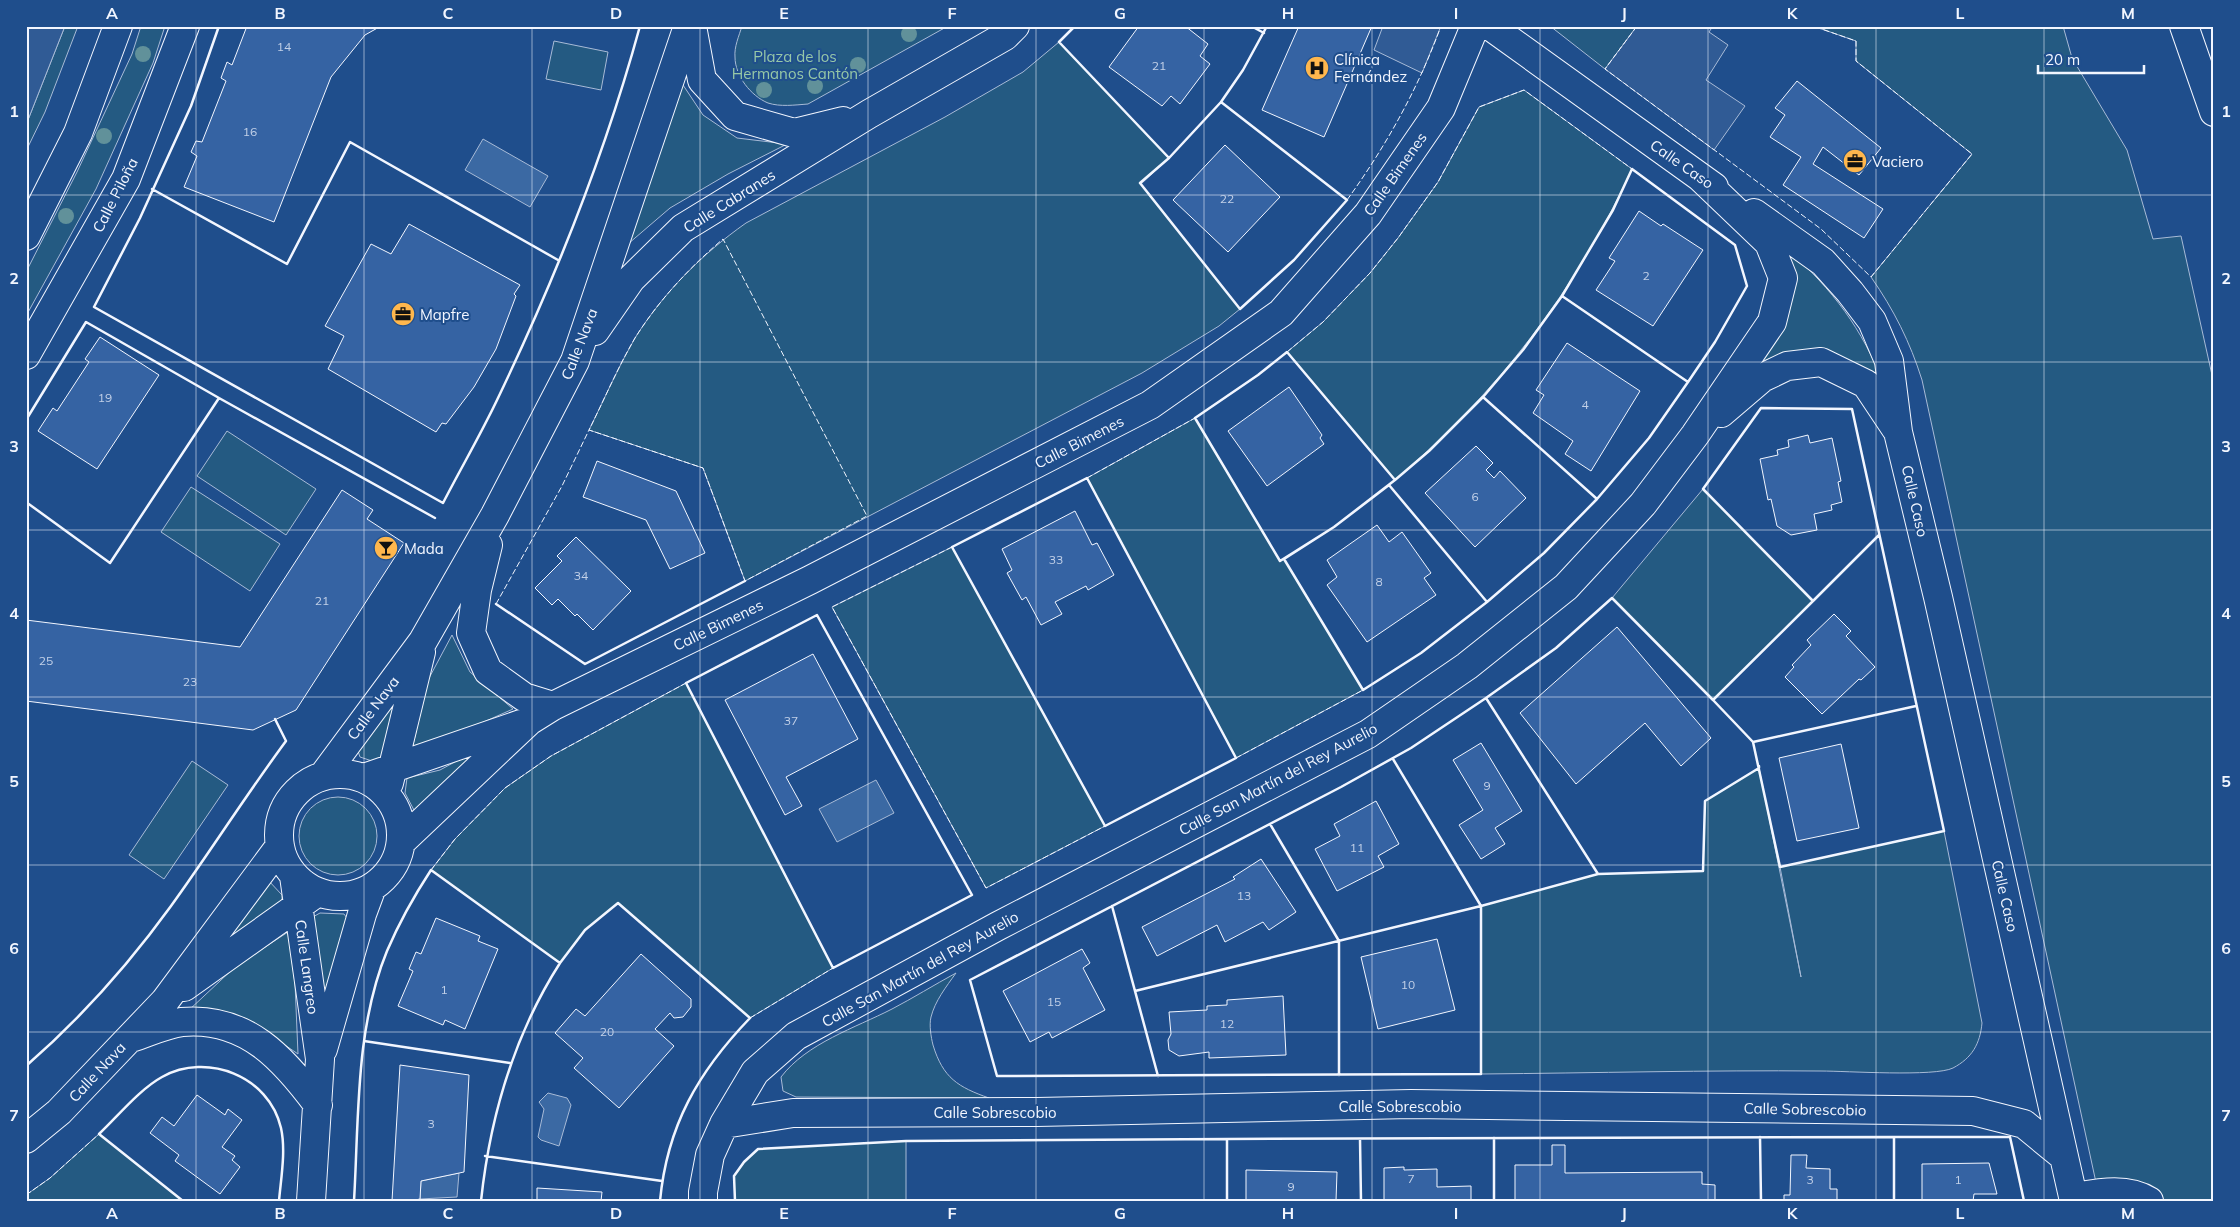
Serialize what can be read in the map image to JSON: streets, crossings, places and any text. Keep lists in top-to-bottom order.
{
  "streets": {
    "main road": [
      "Calle Caso",
      "Calle Bimenes",
      "Calle Piloña",
      "Calle Cabranes",
      "Calle Nava",
      "Calle San Martín del Rey Aurelio",
      "Calle Langreo",
      "Calle Sobrescobio"
    ]
  },
  "crossings": [
    ["Calle Caso", "Calle San Martín del Rey Aurelio"],
    ["Calle Caso", "Calle Sobrescobio"],
    ["Calle Bimenes", "Calle Nava"],
    ["Calle Bimenes", "Calle Langreo"],
    ["Calle Cabranes", "Calle Nava"],
    ["Calle Nava", "Calle Langreo"],
    ["Calle San Martín del Rey Aurelio", "Calle Sobrescobio"]
  ],
  "parks": ["Plaza de los Hermanos Cantón"],
  "places": {
    "hospital": ["Clínica Fernández"],
    "office": ["Vaciero", "Mapfre"],
    "bar": ["Mada"]
  },
  "house_numbers": [
    "14",
    "21",
    "16",
    "22",
    "2",
    "19",
    "4",
    "6",
    "33",
    "34",
    "8",
    "21",
    "25",
    "23",
    "37",
    "9",
    "11",
    "13",
    "10",
    "1",
    "15",
    "12",
    "20",
    "3",
    "7",
    "3",
    "1",
    "9"
  ],
  "scale_bar": "20 m",
  "grid": {
    "columns": [
      "A",
      "B",
      "C",
      "D",
      "E",
      "F",
      "G",
      "H",
      "I",
      "J",
      "K",
      "L",
      "M"
    ],
    "rows": [
      "1",
      "2",
      "3",
      "4",
      "5",
      "6",
      "7"
    ]
  }
}
